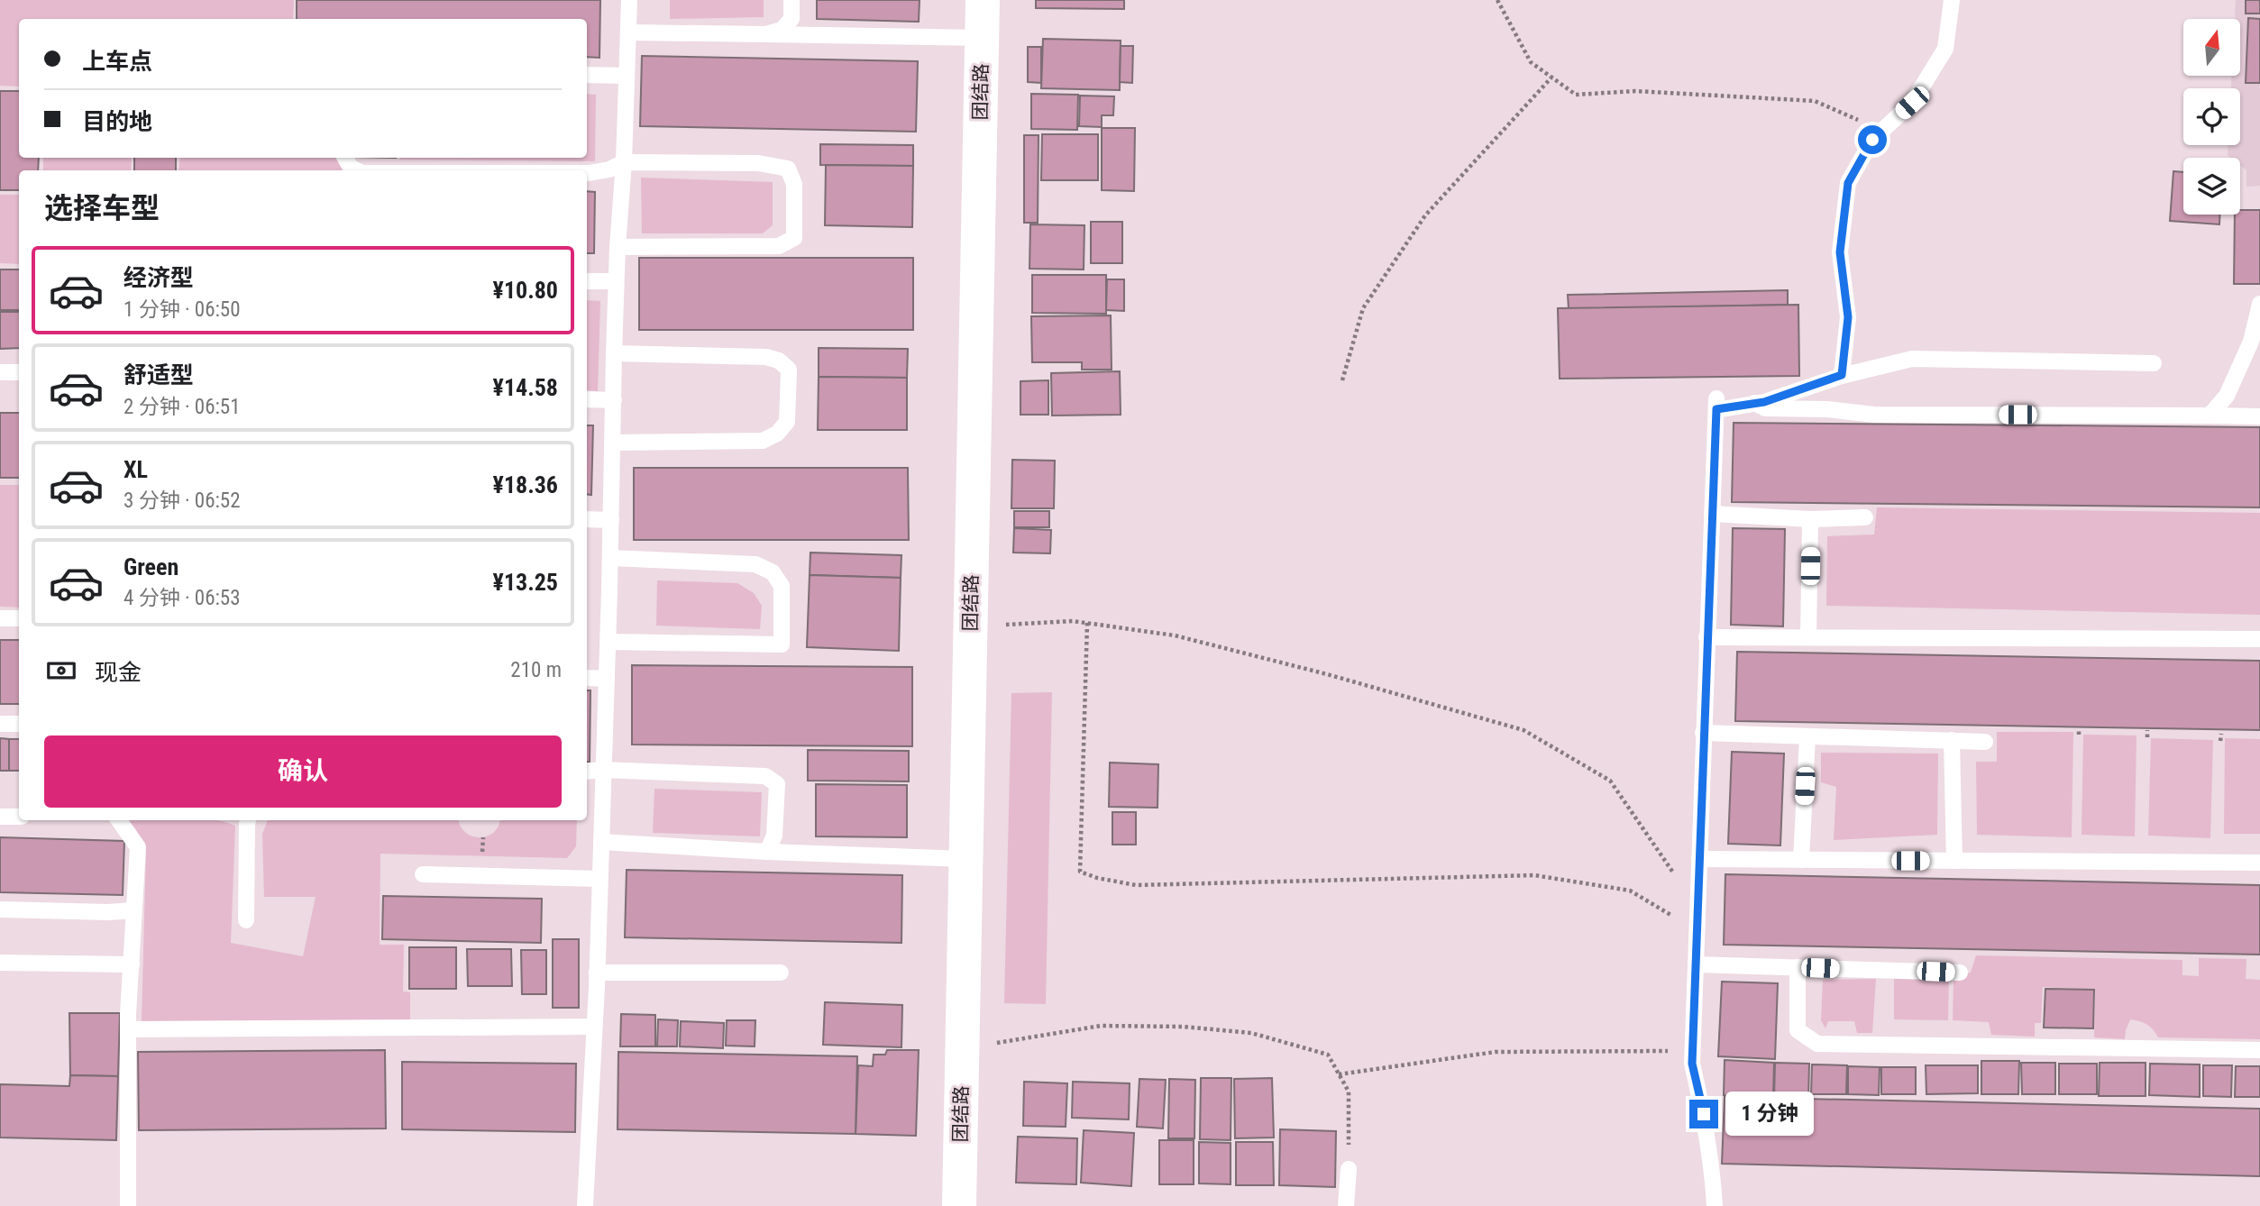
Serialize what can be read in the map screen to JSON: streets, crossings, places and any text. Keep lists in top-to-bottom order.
{
  "streets": {
    "street": ["团结路"]
  },
  "north": "top",
  "page": {
    "banner": ["上车点", "目的地"],
    "heading": "选择车型",
    "list": [
      {
        "name": "经济型",
        "note": "1 分钟 · 06:50",
        "value": "¥10.80"
      },
      {
        "name": "舒适型",
        "note": "2 分钟 · 06:51",
        "value": "¥14.58"
      },
      {
        "name": "XL",
        "note": "3 分钟 · 06:52",
        "value": "¥18.36"
      },
      {
        "name": "Green",
        "note": "4 分钟 · 06:53",
        "value": "¥13.25"
      }
    ],
    "pay": ["现金", "210 m"],
    "buttons": "确认",
    "bubble": "1 分钟"
  }
}
